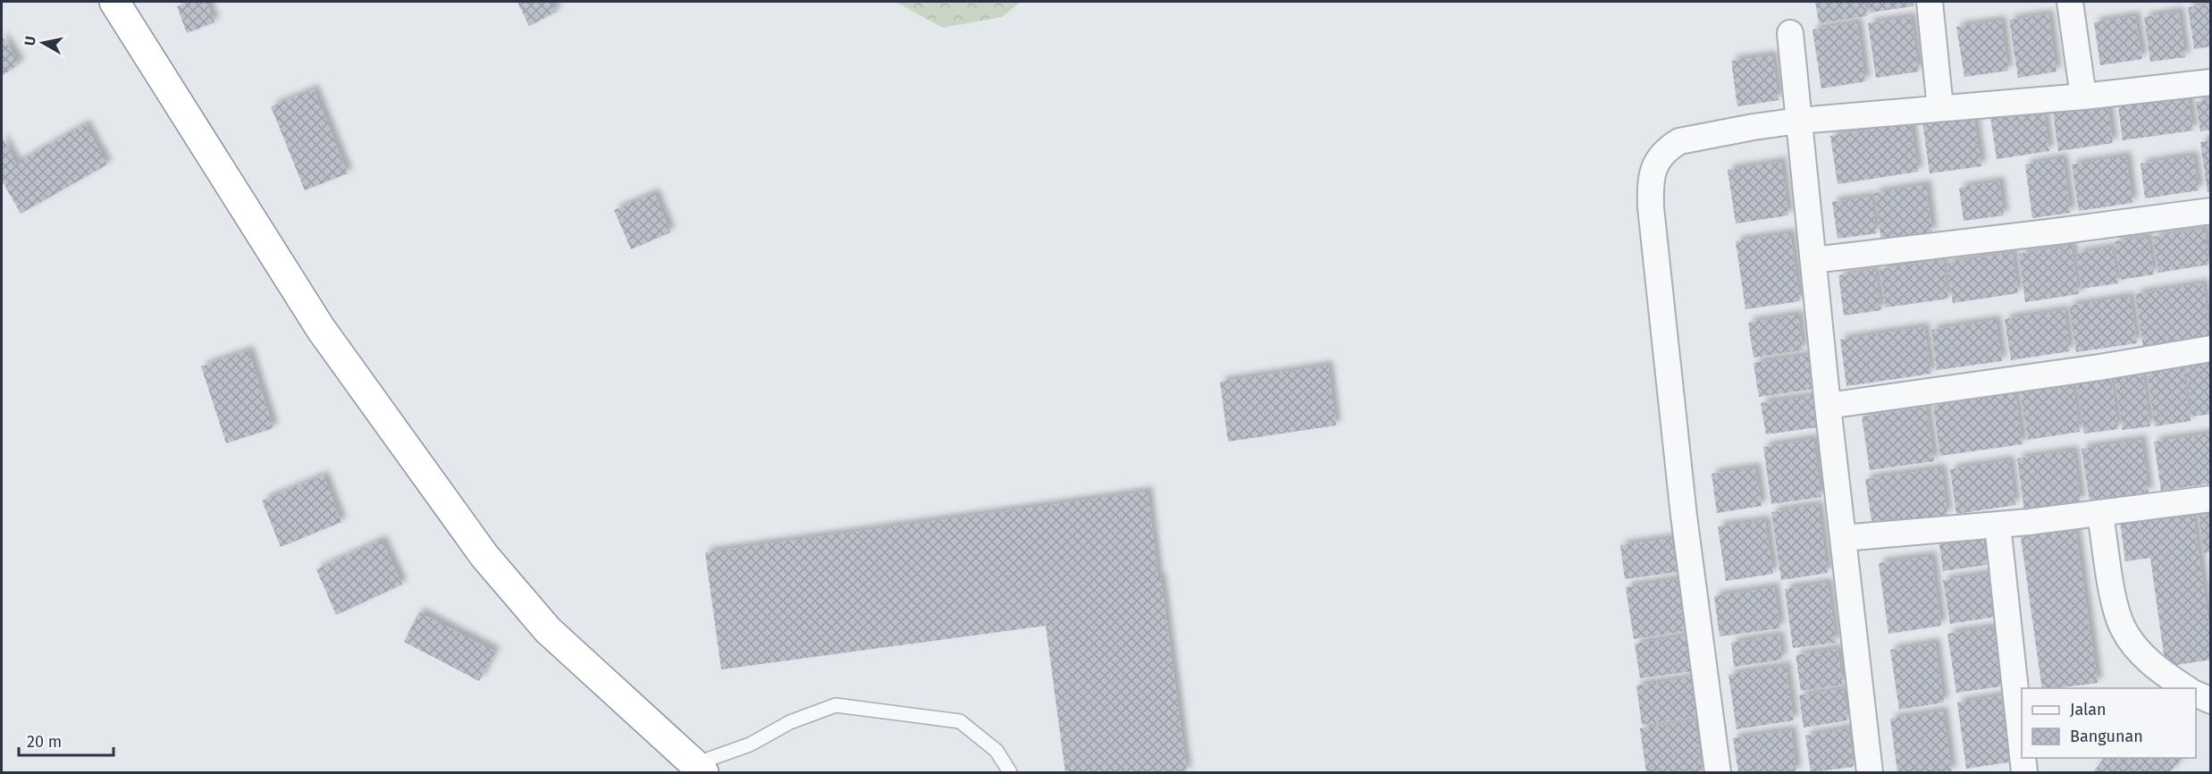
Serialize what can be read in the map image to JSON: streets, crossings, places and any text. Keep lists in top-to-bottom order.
{
  "legend": ["Jalan", "Bangunan"],
  "scale_bar": "20 m",
  "north": "left"
}
